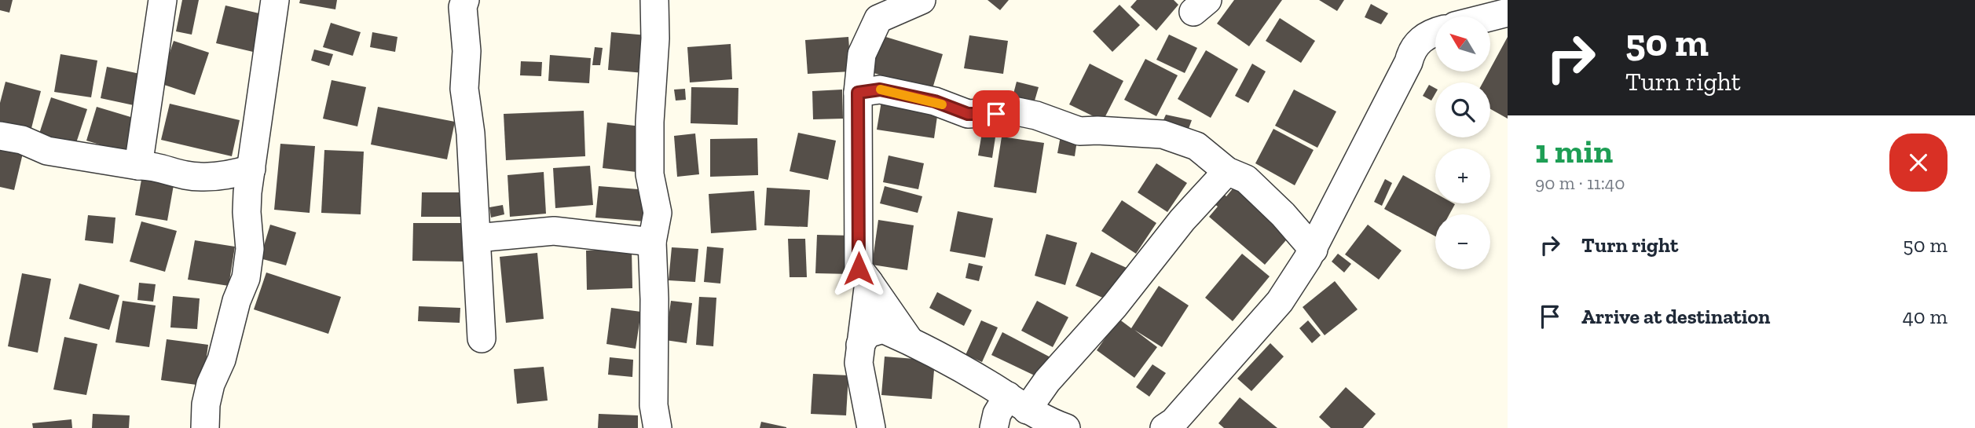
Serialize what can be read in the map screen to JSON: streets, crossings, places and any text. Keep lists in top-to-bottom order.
{
  "north": "top left",
  "page": {
    "turn": ["50 m", "Turn right"],
    "map_buttons": ["+", "−"],
    "heading": ["1 min", "90 m · 11:40"],
    "list": [
      {
        "name": "Turn right",
        "value": "50 m"
      },
      {
        "name": "Arrive at destination",
        "value": "40 m"
      }
    ]
  }
}
